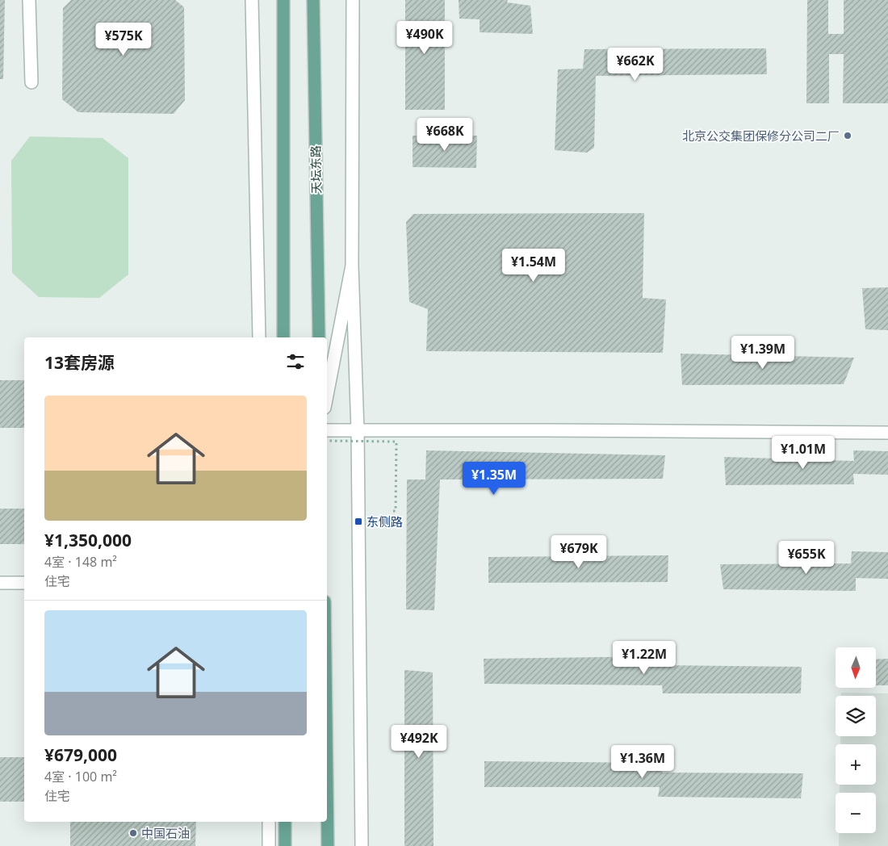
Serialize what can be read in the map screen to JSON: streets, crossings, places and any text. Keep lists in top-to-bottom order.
{
  "streets": {
    "main road": ["天坛东路"]
  },
  "places": {
    "other": ["北京公交集团保修分公司二厂", "中国石油"],
    "transit": ["东侧路"]
  },
  "north": "bottom",
  "page": {
    "price": [
      "¥490K",
      "¥575K",
      "¥662K",
      "¥668K",
      "¥1.54M",
      "¥1.39M",
      "¥1.01M",
      "¥1.35M",
      "¥679K",
      "¥655K",
      "¥1.22M",
      "¥492K",
      "¥1.36M"
    ],
    "heading": "13套房源",
    "list": [
      {
        "name": "¥1,350,000",
        "note": "4室 · 148 m² · 住宅"
      },
      {
        "name": "¥679,000",
        "note": "4室 · 100 m² · 住宅"
      }
    ],
    "map_buttons": ["+", "−"]
  }
}
